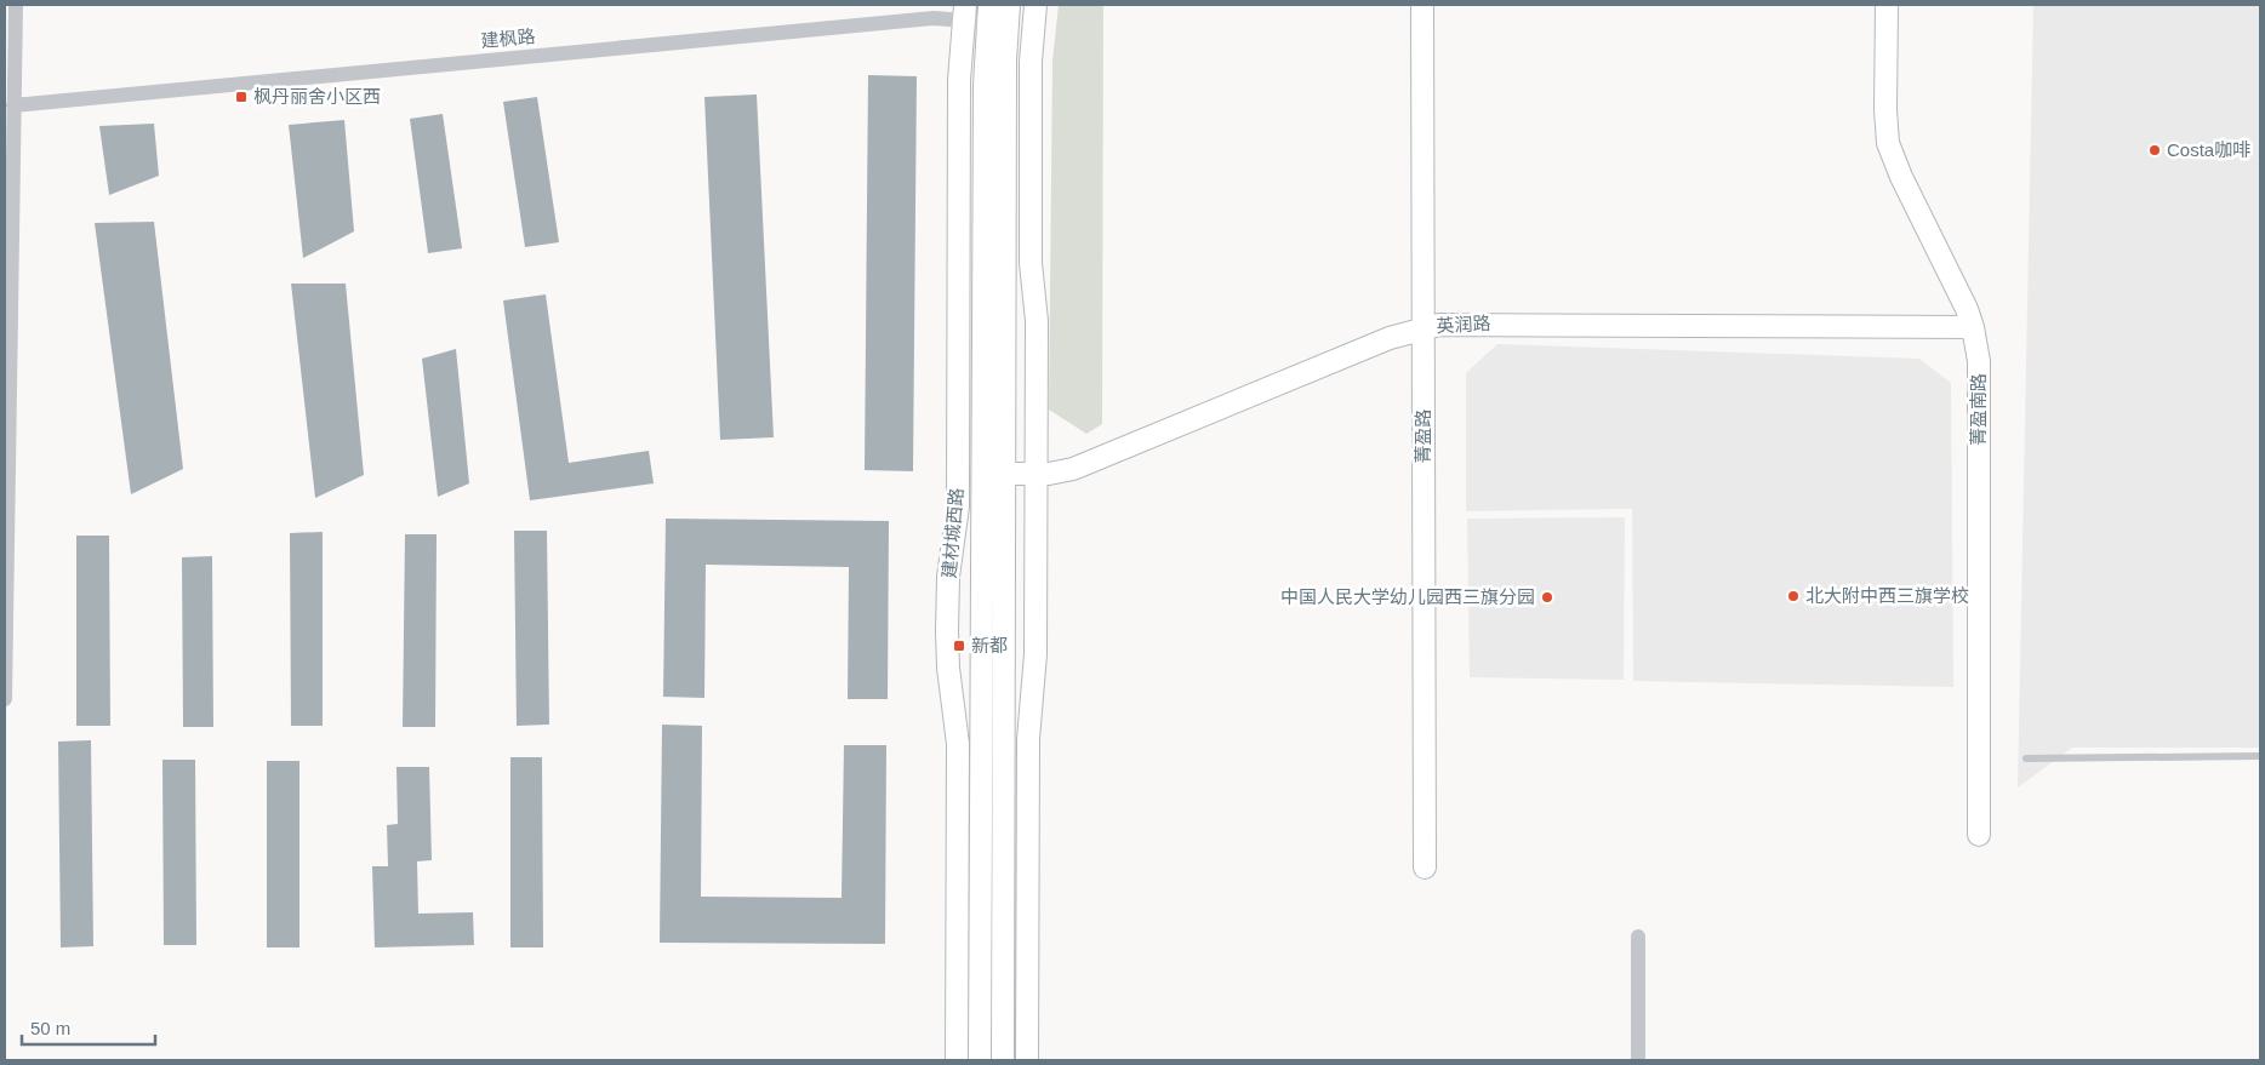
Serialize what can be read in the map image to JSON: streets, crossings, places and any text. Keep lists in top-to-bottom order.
{
  "streets": {
    "street": [
      "建枫路",
      "英润路",
      "菁盈南路",
      "菁盈路",
      "建材城西路"
    ]
  },
  "crossings": [
    ["建枫路", "建材城西路"],
    ["英润路", "菁盈南路"],
    ["英润路", "菁盈路"],
    ["英润路", "建材城西路"]
  ],
  "places": {
    "transit": ["枫丹丽舍小区西", "新都"],
    "other": ["Costa咖啡", "北大附中西三旗学校", "中国人民大学幼儿园西三旗分园"]
  },
  "scale_bar": "50 m"
}
